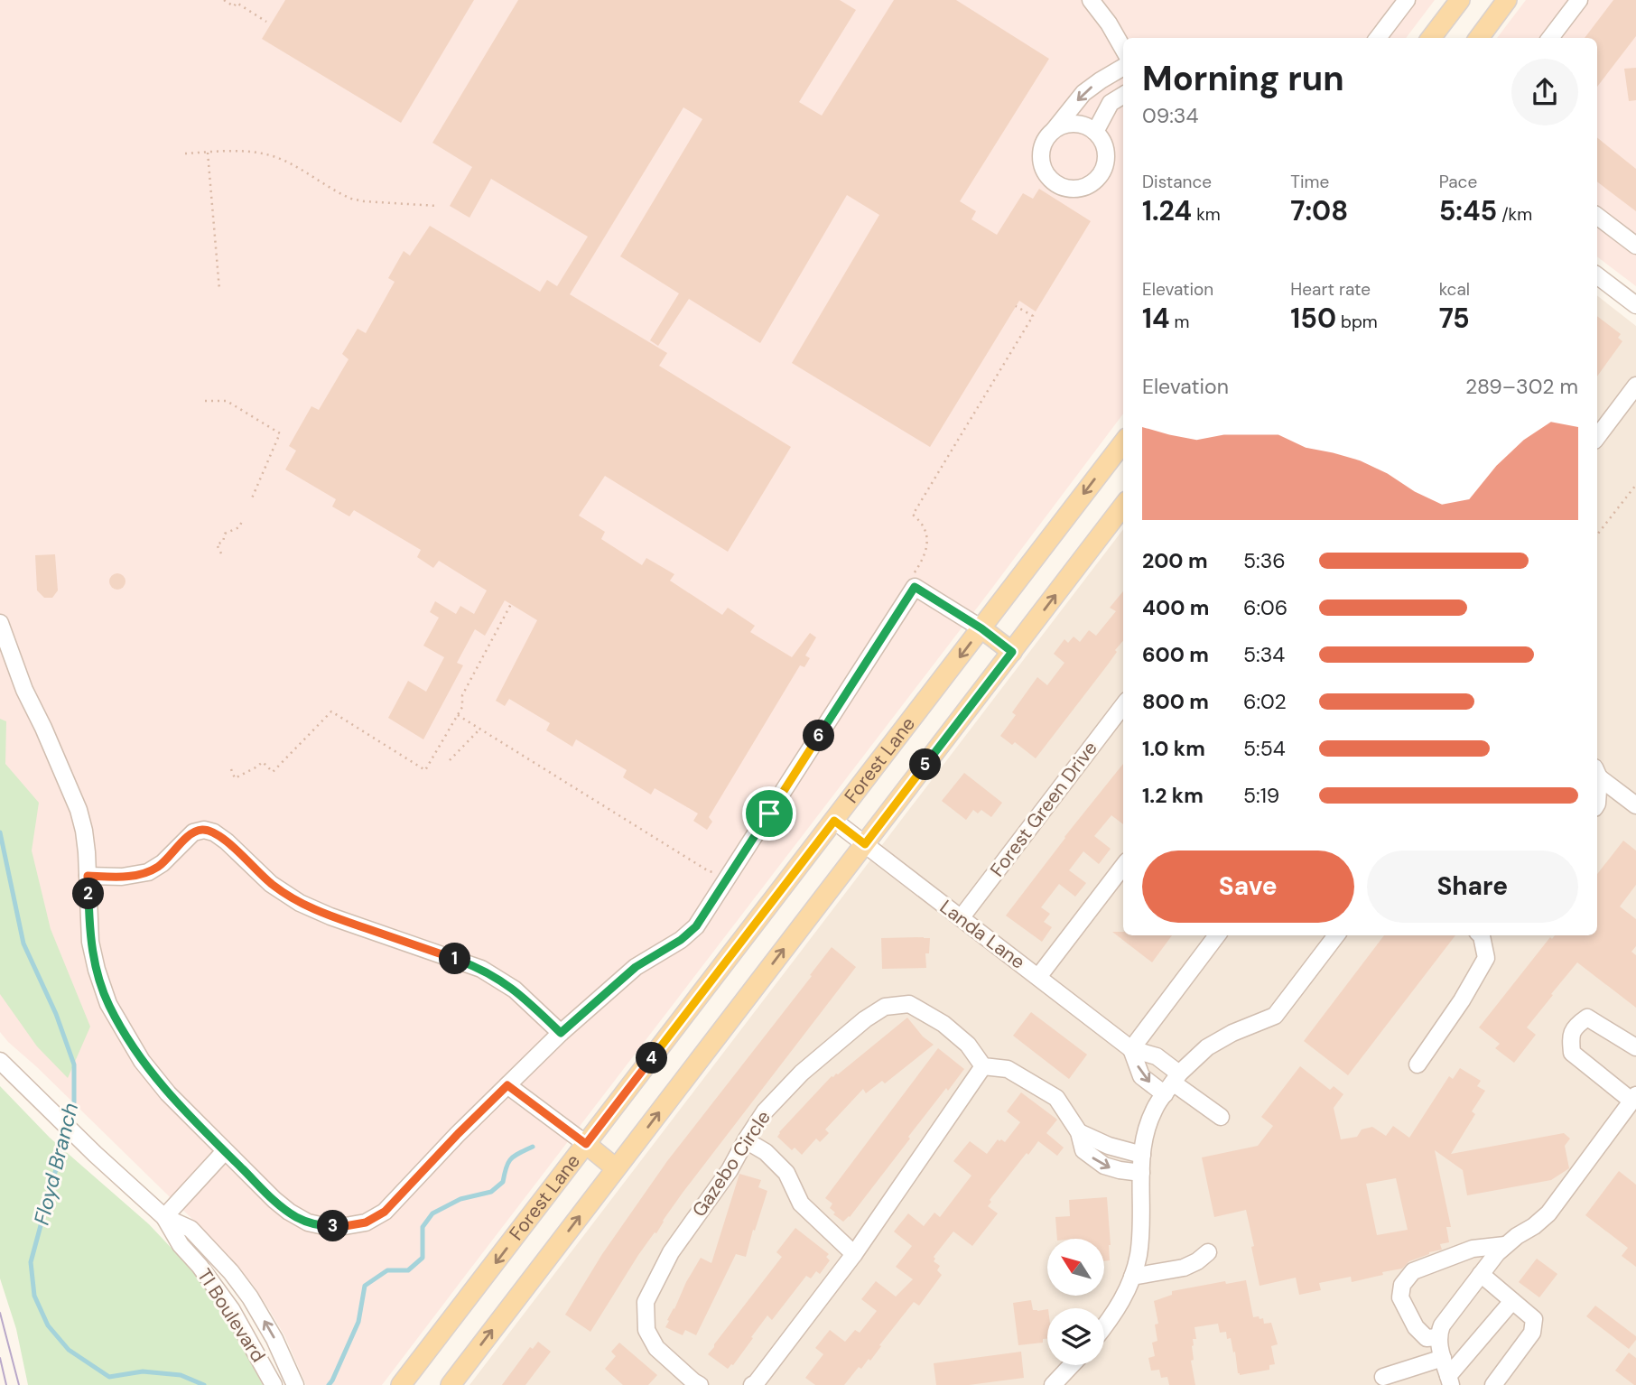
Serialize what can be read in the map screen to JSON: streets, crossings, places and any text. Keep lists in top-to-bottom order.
{
  "streets": {
    "main road": ["Forest Lane"],
    "street": [
      "Forest Green Drive",
      "Landa Lane",
      "Gazebo Circle",
      "TI Boulevard"
    ]
  },
  "crossings": [
    ["Forest Lane", "Landa Lane"],
    ["Forest Green Drive", "Landa Lane"]
  ],
  "water": ["Floyd Branch"],
  "north": "top left",
  "page": {
    "heading": ["Morning run", "09:34"],
    "stats": [
      ["Distance", "1.24 km"],
      ["Time", "7:08"],
      ["Pace", "5:45 /km"],
      ["Elevation", "14 m"],
      ["Heart rate", "150 bpm"],
      ["kcal", "75"]
    ],
    "chart": ["Elevation", "289–302 m"],
    "list": [
      {
        "name": "200 m",
        "note": "5:36"
      },
      {
        "name": "400 m",
        "note": "6:06"
      },
      {
        "name": "600 m",
        "note": "5:34"
      },
      {
        "name": "800 m",
        "note": "6:02"
      },
      {
        "name": "1.0 km",
        "note": "5:54"
      },
      {
        "name": "1.2 km",
        "note": "5:19"
      }
    ],
    "pins": [
      "6",
      "5",
      "2",
      "1",
      "4",
      "3"
    ],
    "buttons": ["Save", "Share"]
  }
}
